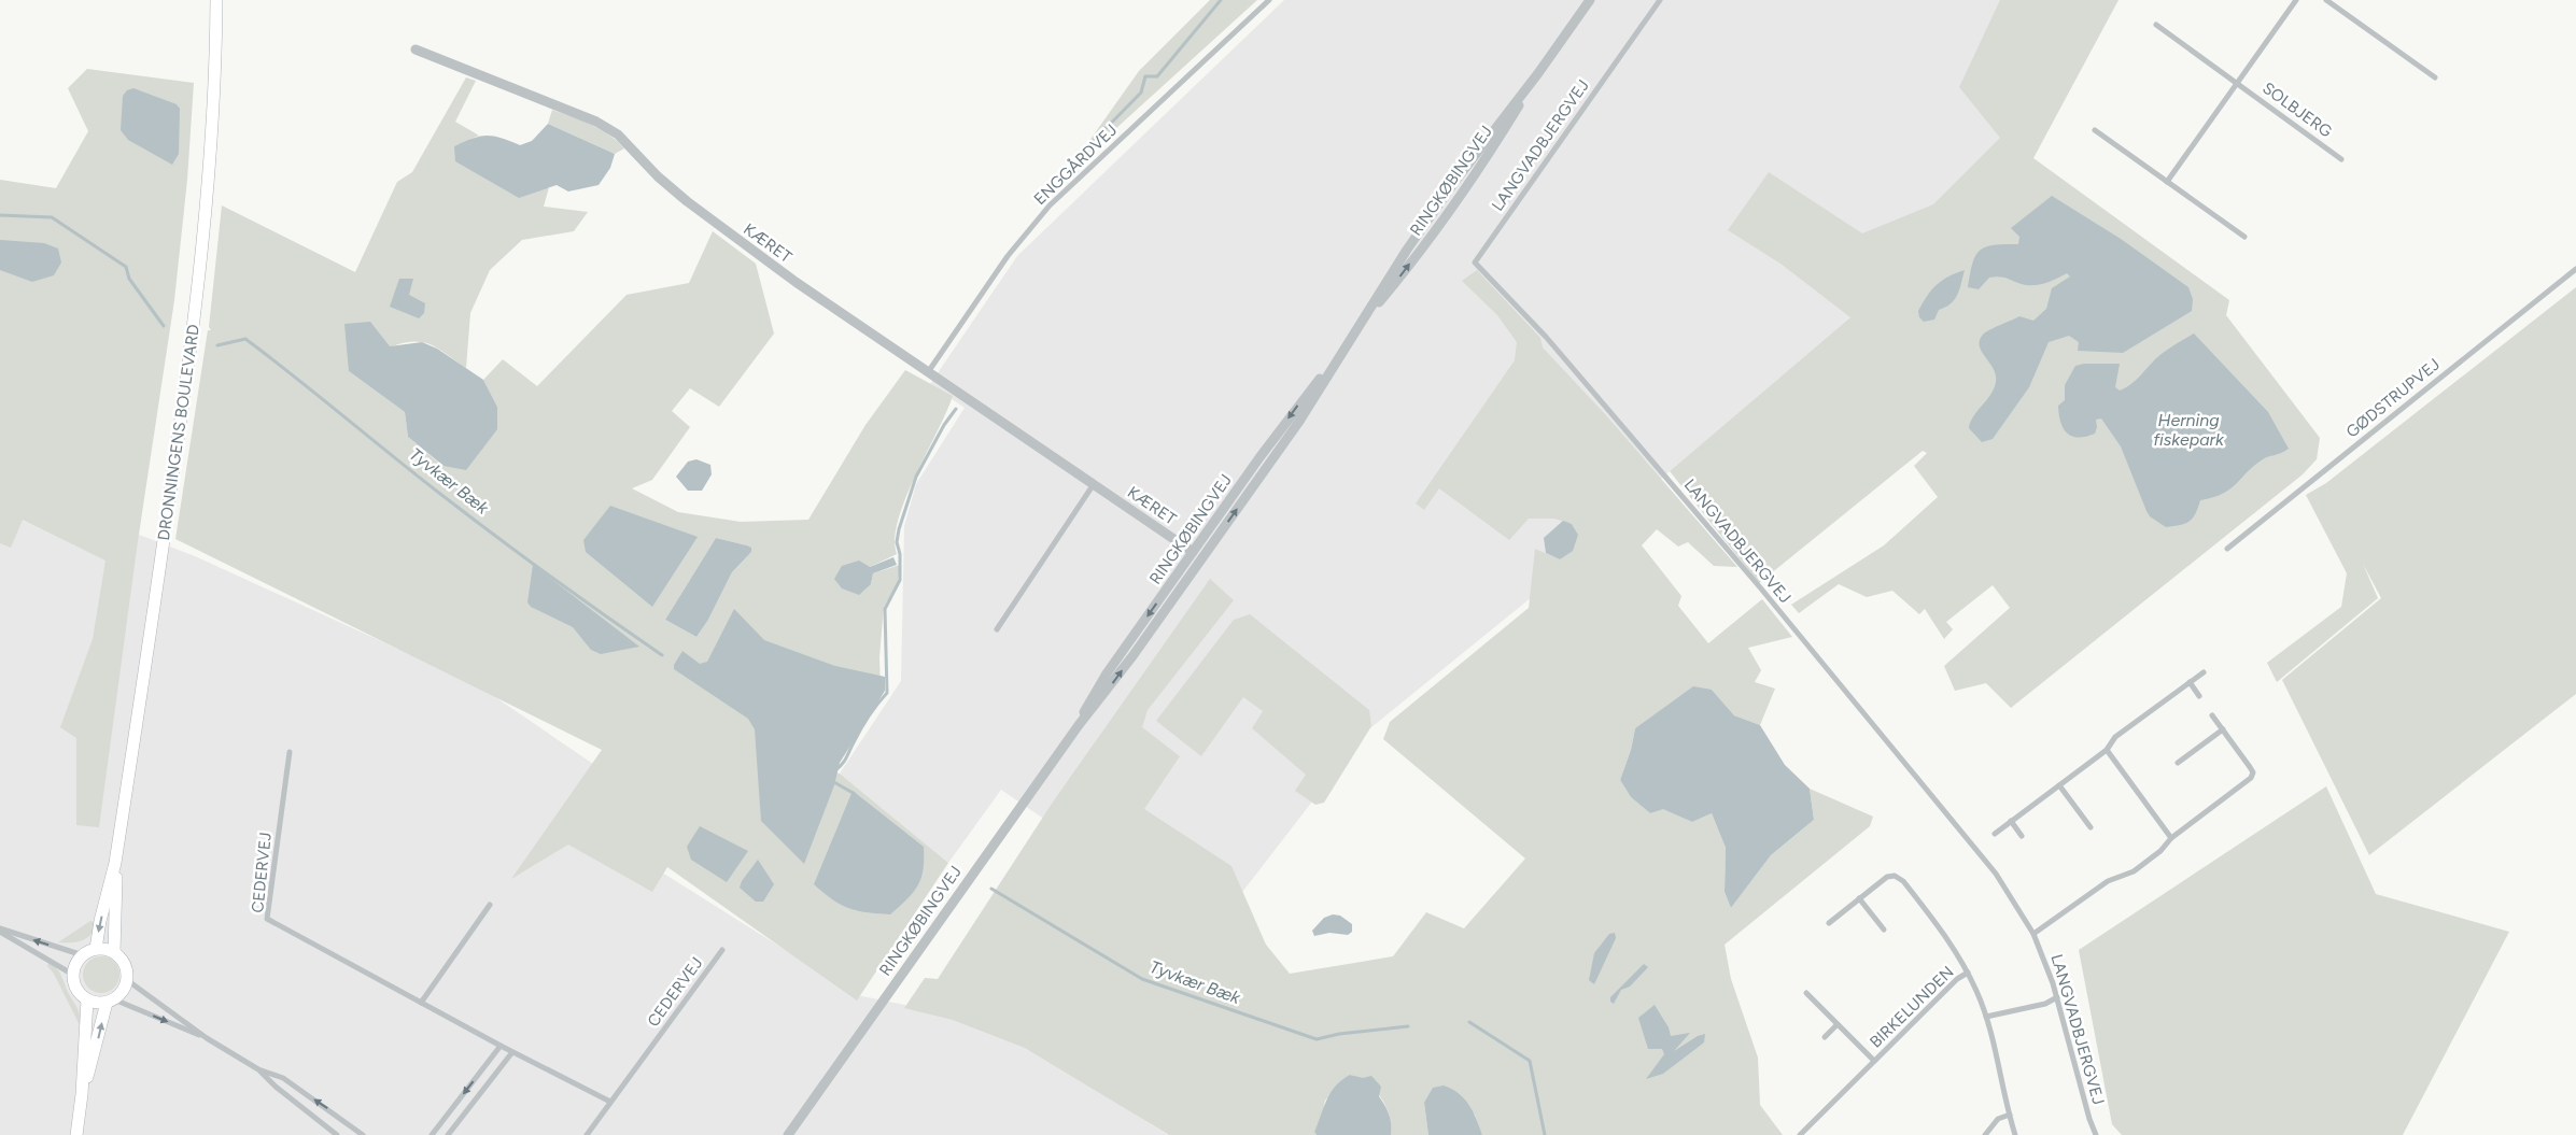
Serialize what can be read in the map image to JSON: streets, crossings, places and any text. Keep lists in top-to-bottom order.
{
  "streets": {
    "main road": ["DRONNINGENS BOULEVARD"],
    "street": [
      "SOLBJERG",
      "LANGVADBJERGVEJ",
      "ENGGÅRDVEJ",
      "RINGKØBINGVEJ",
      "KÆRET",
      "GØDSTRUPVEJ",
      "CEDERVEJ",
      "BIRKELUNDEN"
    ]
  },
  "crossings": [
    ["ENGGÅRDVEJ", "KÆRET"],
    ["RINGKØBINGVEJ", "KÆRET"]
  ],
  "water": ["Herning fiskepark", "Tyvkær Bæk"]
}
